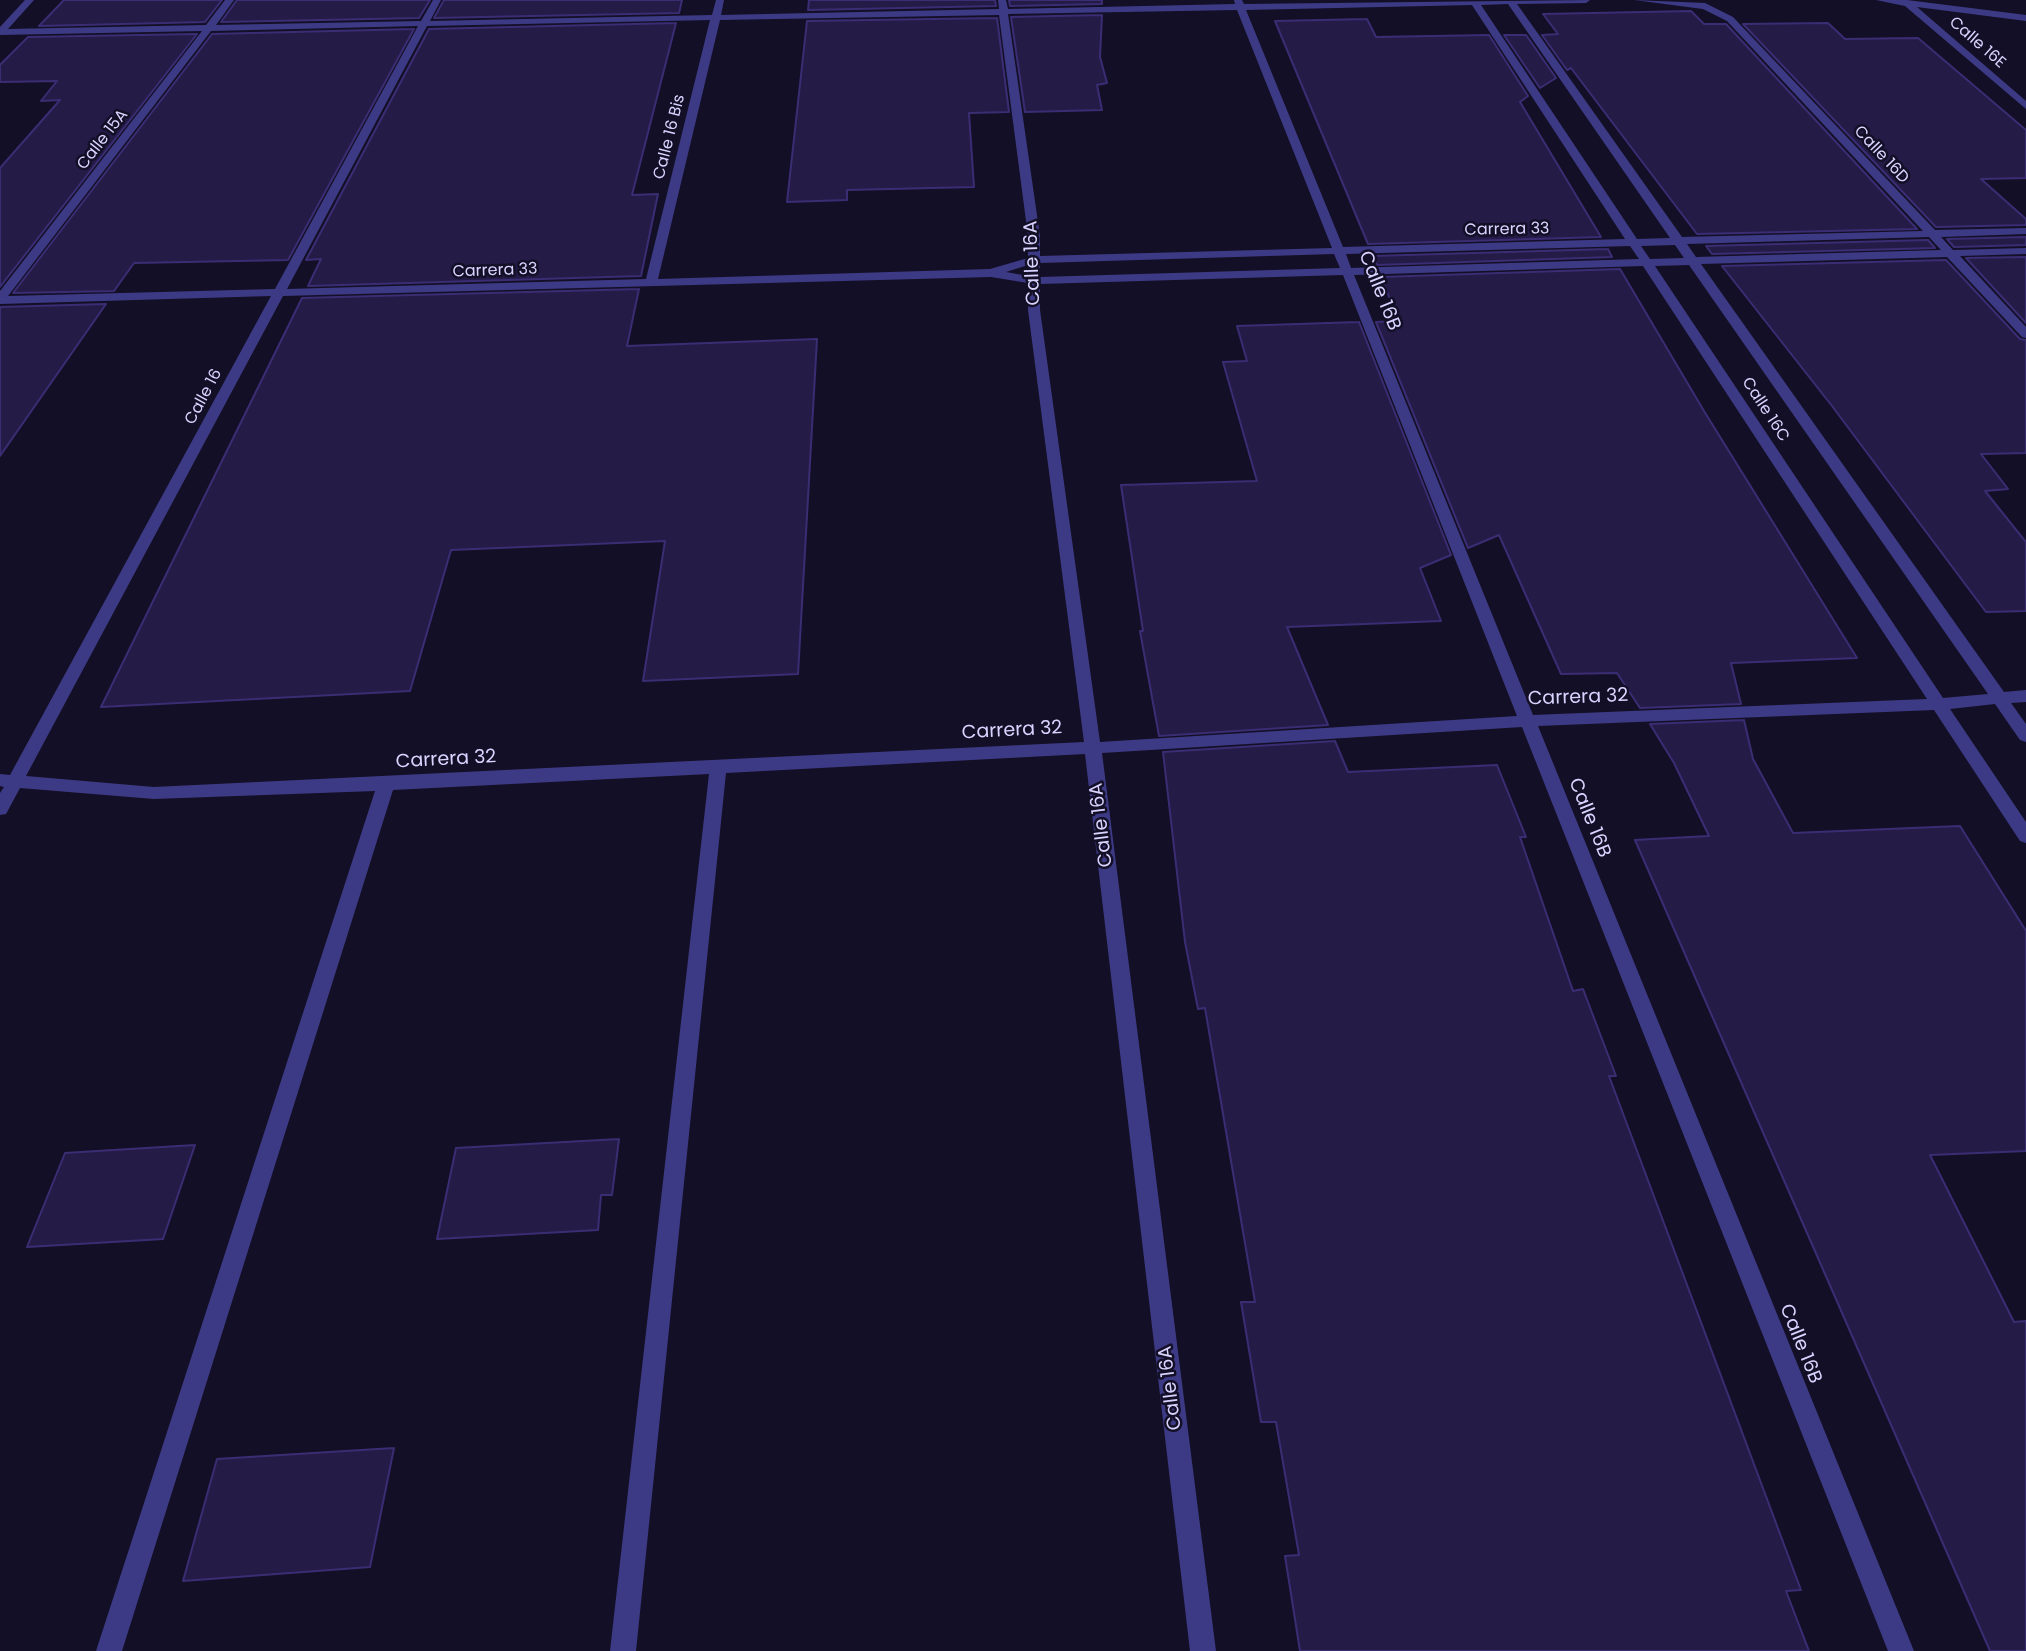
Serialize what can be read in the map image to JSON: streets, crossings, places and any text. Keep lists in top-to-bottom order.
{
  "streets": {
    "street": [
      "Calle 16E",
      "Calle 16 Bis",
      "Calle 15A",
      "Calle 16D",
      "Carrera 33",
      "Calle 16A",
      "Calle 16B",
      "Calle 16",
      "Calle 16C",
      "Carrera 32"
    ]
  },
  "crossings": [
    ["Calle 16 Bis", "Carrera 33"],
    ["Calle 15A", "Carrera 33"],
    ["Calle 16D", "Carrera 33"],
    ["Carrera 33", "Calle 16A"],
    ["Carrera 33", "Calle 16B"],
    ["Carrera 33", "Calle 16"],
    ["Carrera 33", "Calle 16C"],
    ["Calle 16A", "Carrera 32"],
    ["Calle 16B", "Carrera 32"],
    ["Calle 16", "Carrera 32"],
    ["Calle 16C", "Carrera 32"]
  ]
}
